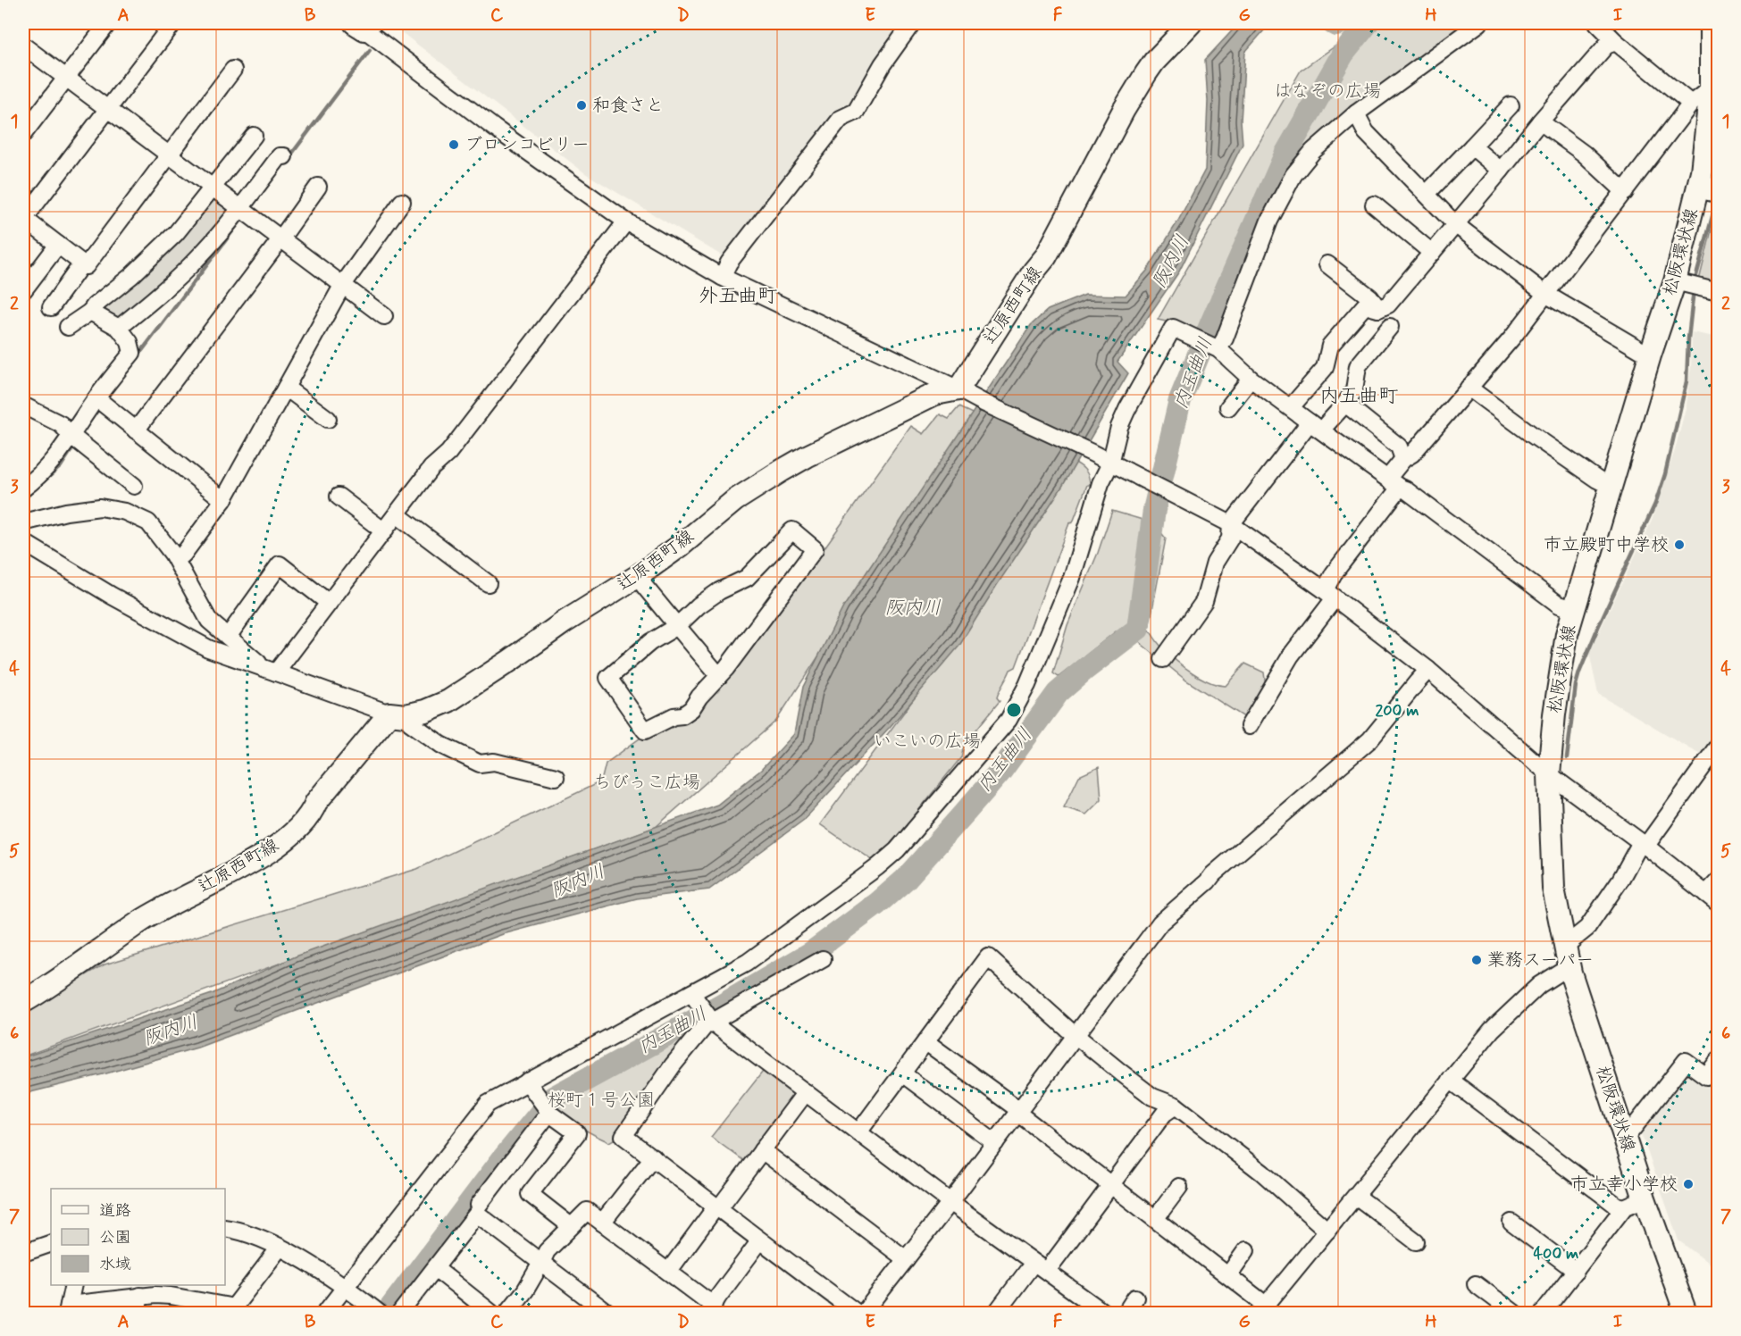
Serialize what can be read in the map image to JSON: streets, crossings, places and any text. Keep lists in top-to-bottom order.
{
  "streets": {
    "main road": ["松阪環状線", "辻原西町線"]
  },
  "districts": ["外五曲町", "内五曲町"],
  "water": ["阪内川", "内玉曲川"],
  "parks": [
    "はなぞの広場",
    "いこいの広場",
    "ちびっこ広場",
    "桜町１号公園"
  ],
  "places": [
    "和食さと",
    "ブロンコビリー",
    "市立殿町中学校",
    "業務スーパー",
    "市立幸小学校"
  ],
  "legend": ["道路", "公園", "水域"],
  "grid": {
    "columns": [
      "A",
      "B",
      "C",
      "D",
      "E",
      "F",
      "G",
      "H",
      "I"
    ],
    "rows": [
      "1",
      "2",
      "3",
      "4",
      "5",
      "6",
      "7"
    ]
  },
  "rings": ["200 m", "400 m"]
}
